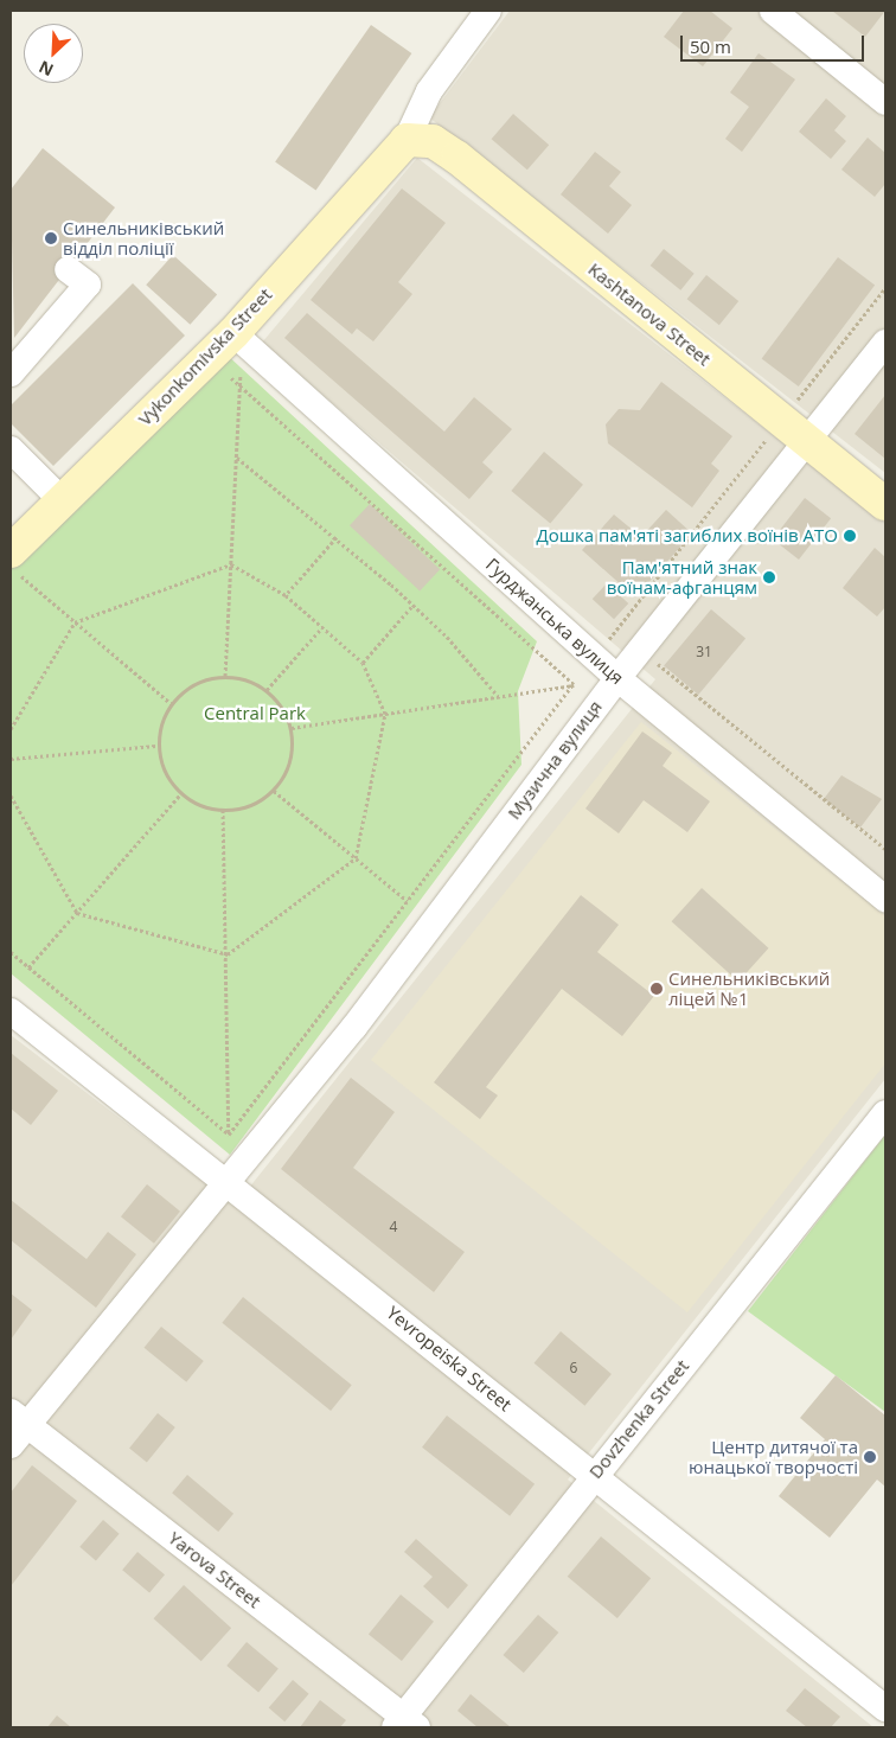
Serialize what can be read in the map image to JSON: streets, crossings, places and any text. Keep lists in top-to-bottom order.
{
  "streets": {
    "street": [
      "Kashtanova Street",
      "Vykonkomivska Street",
      "Гурджанська вулиця",
      "Музична вулиця",
      "Yevropeiska Street",
      "Dovzhenka Street",
      "Yarova Street"
    ]
  },
  "crossings": [
    ["Kashtanova Street", "Vykonkomivska Street"],
    ["Kashtanova Street", "Музична вулиця"],
    ["Vykonkomivska Street", "Гурджанська вулиця"],
    ["Гурджанська вулиця", "Музична вулиця"],
    ["Музична вулиця", "Yevropeiska Street"],
    ["Музична вулиця", "Yarova Street"],
    ["Yevropeiska Street", "Dovzhenka Street"],
    ["Dovzhenka Street", "Yarova Street"]
  ],
  "parks": ["Central Park"],
  "places": [
    "Синельниківський відділ поліції",
    "Дошка пам'яті загиблих воїнів АТО",
    "Пам'ятний знак воїнам-афганцям",
    "Синельниківський ліцей №1",
    "Центр дитячої та юнацької творчості"
  ],
  "house_numbers": ["31", "4", "6"],
  "scale_bar": "50 m",
  "north": "bottom left"
}
